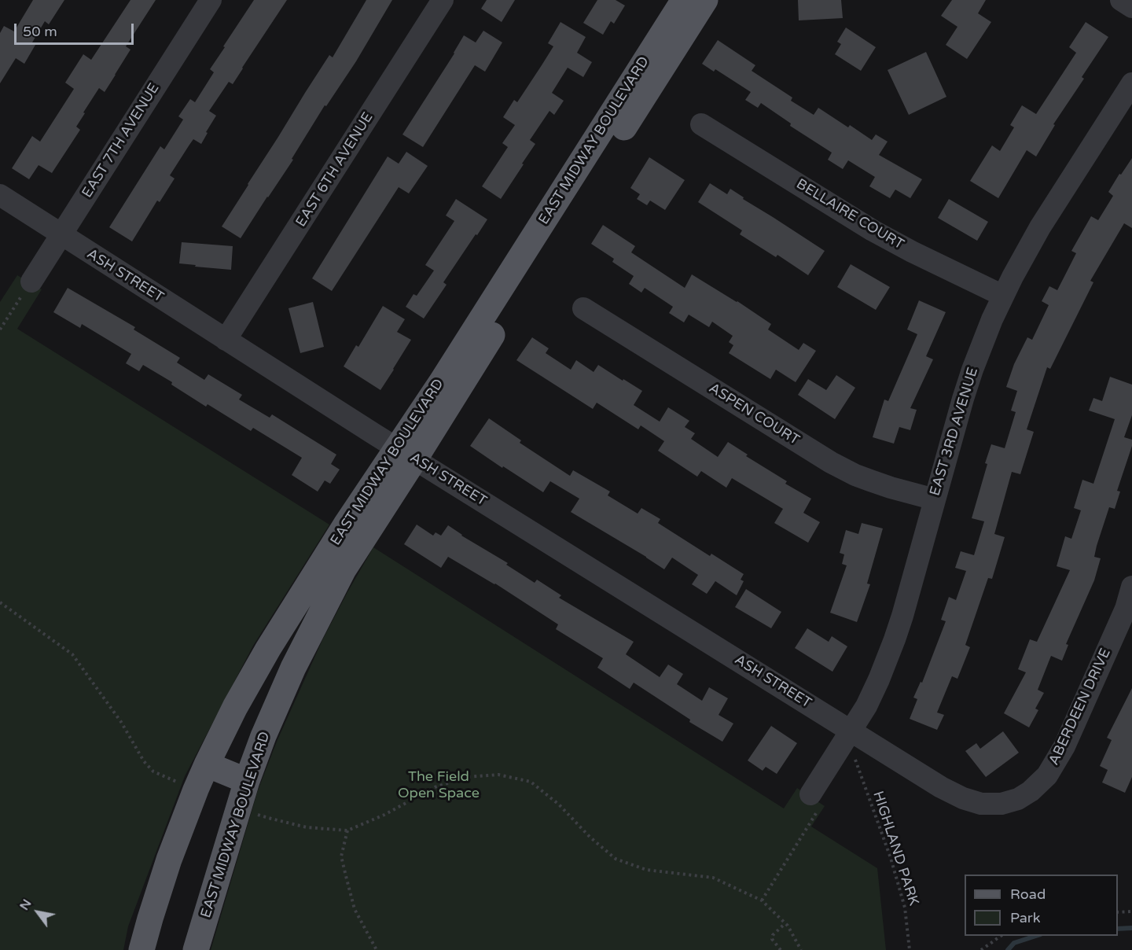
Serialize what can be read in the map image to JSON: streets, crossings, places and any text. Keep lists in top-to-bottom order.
{
  "streets": {
    "main road": ["EAST MIDWAY BOULEVARD"],
    "street": [
      "EAST 7TH AVENUE",
      "EAST 6TH AVENUE",
      "BELLAIRE COURT",
      "ASH STREET",
      "ASPEN COURT",
      "EAST 3RD AVENUE",
      "ABERDEEN DRIVE"
    ],
    "path": ["HIGHLAND PARK"]
  },
  "crossings": [
    ["EAST 7TH AVENUE", "ASH STREET"],
    ["EAST MIDWAY BOULEVARD", "ASH STREET"],
    ["EAST 6TH AVENUE", "ASH STREET"],
    ["BELLAIRE COURT", "EAST 3RD AVENUE"],
    ["ASH STREET", "EAST 3RD AVENUE"],
    ["ASH STREET", "ABERDEEN DRIVE"],
    ["ASPEN COURT", "EAST 3RD AVENUE"],
    ["EAST 3RD AVENUE", "ABERDEEN DRIVE"]
  ],
  "parks": ["The Field Open Space"],
  "legend": ["Road", "Park"],
  "scale_bar": "50 m",
  "north": "top left"
}
